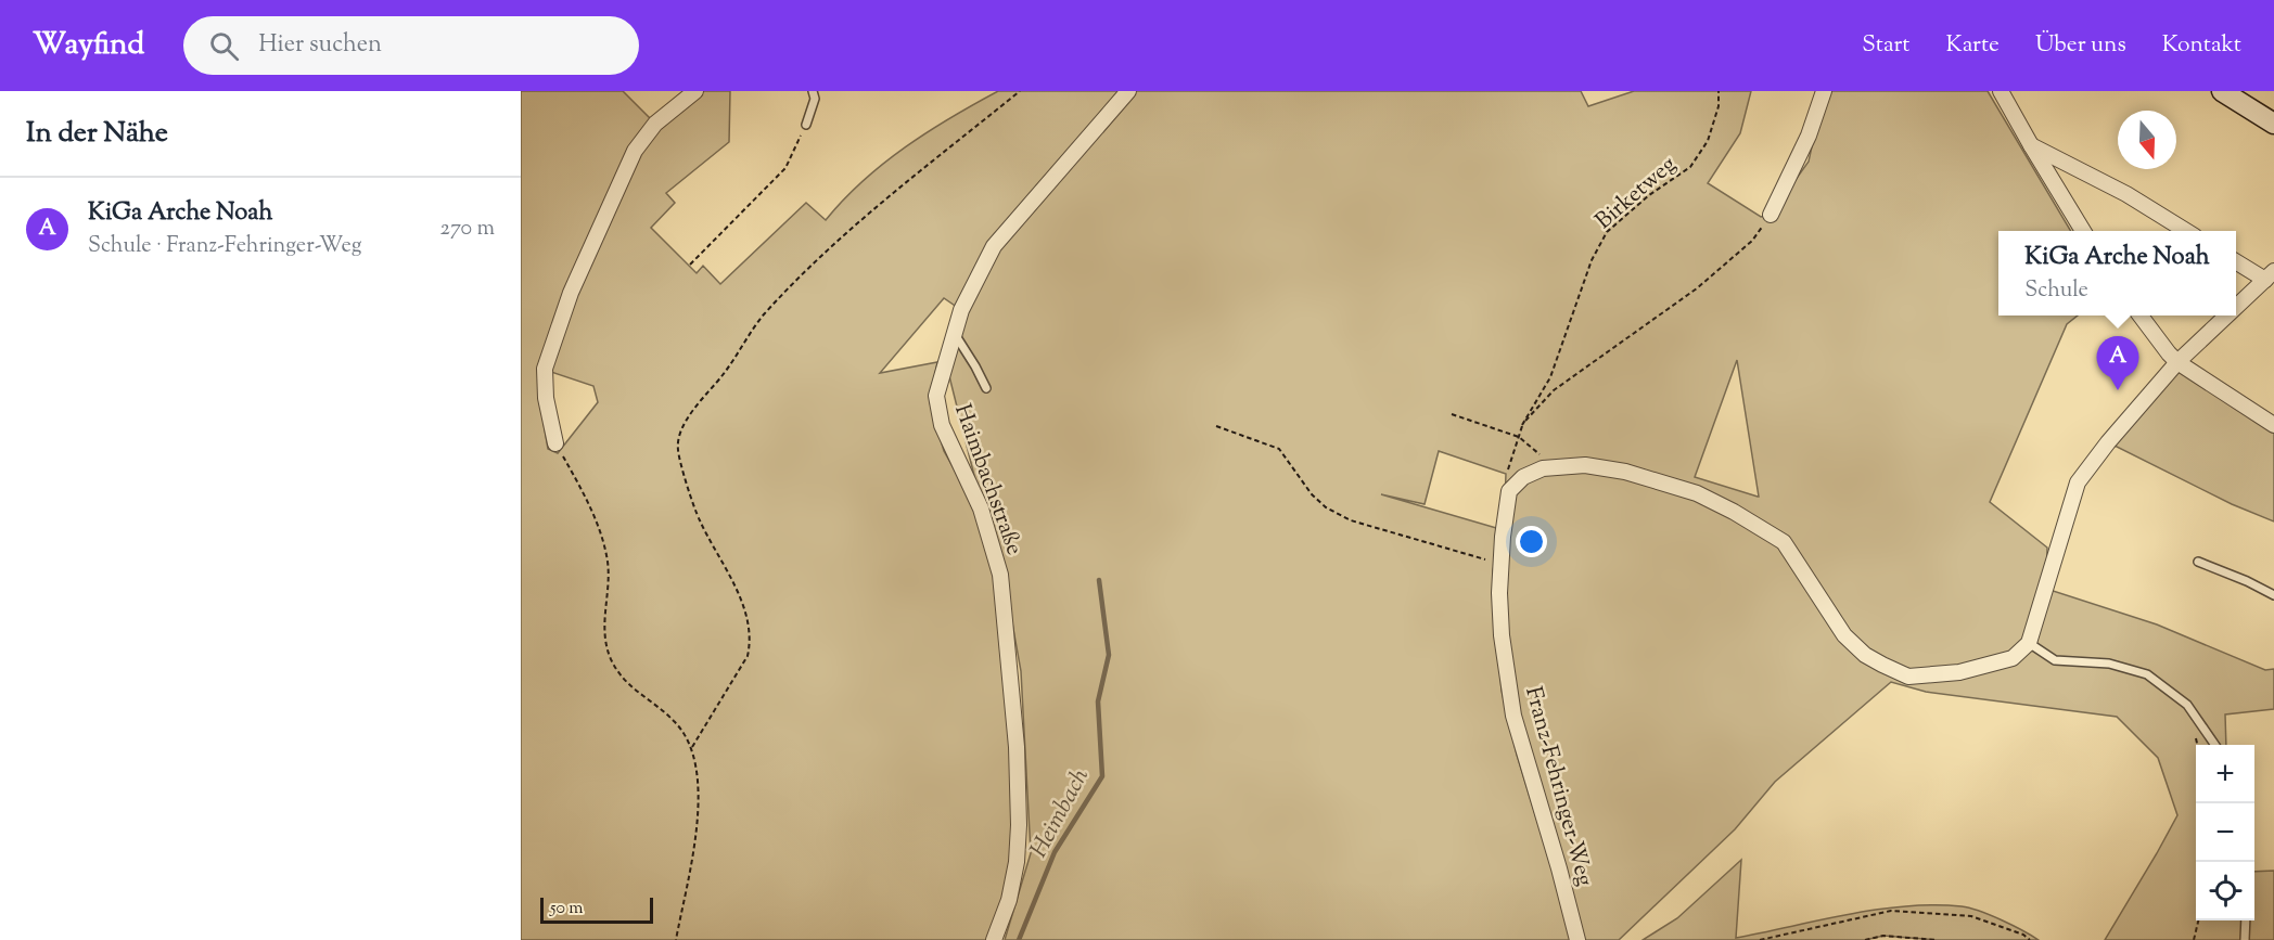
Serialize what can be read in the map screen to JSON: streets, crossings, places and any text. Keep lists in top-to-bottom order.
{
  "streets": {
    "street": ["Haimbachstraße", "Franz-Fehringer-Weg"],
    "path": ["Birketweg"]
  },
  "water": ["Heimbach"],
  "scale_bar": "50 m",
  "north": "bottom",
  "page": {
    "header": "Wayfind",
    "search": "Hier suchen",
    "nav": [
      "Start",
      "Karte",
      "Über uns",
      "Kontakt"
    ],
    "heading": "In der Nähe",
    "list": [
      {
        "mark": "A",
        "name": "KiGa Arche Noah",
        "note": "Schule · Franz-Fehringer-Weg",
        "value": "270 m"
      }
    ],
    "popup": ["KiGa Arche Noah", "Schule"],
    "pins": "A",
    "map_buttons": ["+", "−"],
    "scale": "50 m"
  }
}
